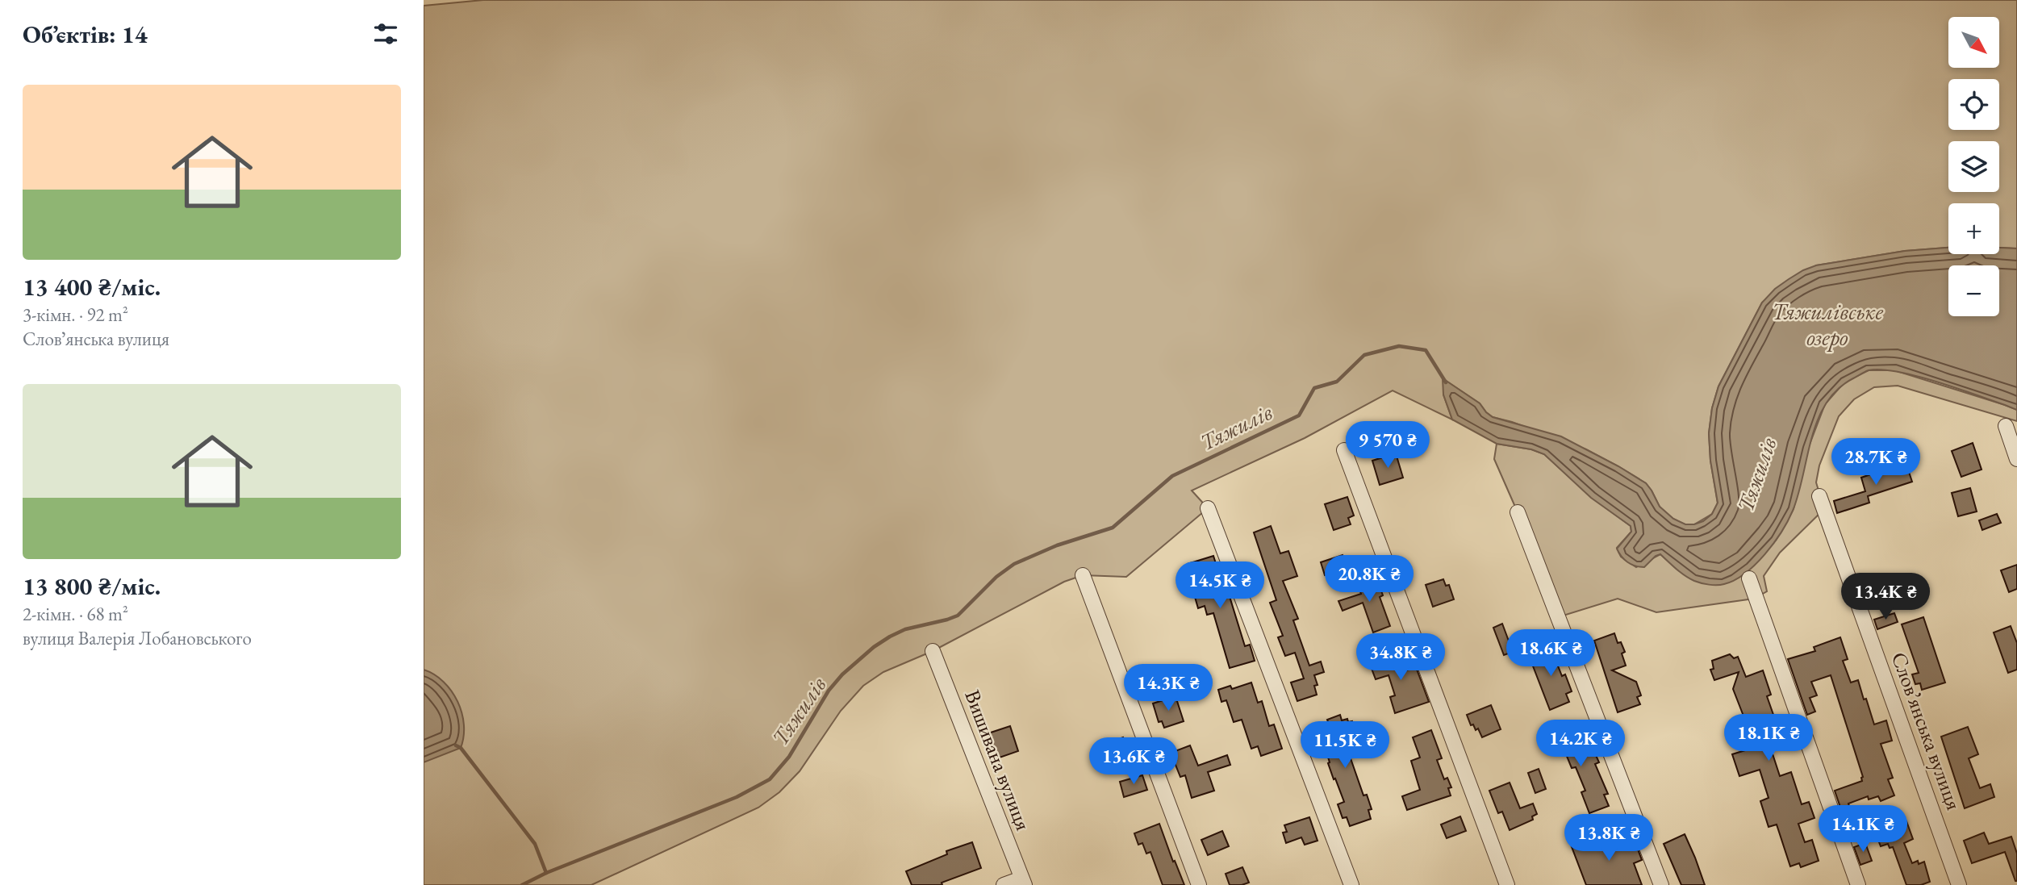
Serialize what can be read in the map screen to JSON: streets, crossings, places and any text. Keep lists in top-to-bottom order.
{
  "streets": {
    "street": ["Словʼянська вулиця", "Вишивана вулиця"]
  },
  "water": ["Тяжилівське озеро", "Тяжилів"],
  "north": "bottom right",
  "page": {
    "heading": "Об’єктів: 14",
    "map_buttons": ["+", "−"],
    "list": [
      {
        "name": "13 400 ₴/міс.",
        "note": "3-кімн. · 92 m² · Словʼянська вулиця"
      },
      {
        "name": "13 800 ₴/міс.",
        "note": "2-кімн. · 68 m² · вулиця Валерія Лобановського"
      }
    ],
    "price": [
      "9 570 ₴",
      "28.7K ₴",
      "20.8K ₴",
      "14.5K ₴",
      "13.4K ₴",
      "18.6K ₴",
      "34.8K ₴",
      "14.3K ₴",
      "18.1K ₴",
      "14.2K ₴",
      "11.5K ₴",
      "13.6K ₴",
      "14.1K ₴",
      "13.8K ₴"
    ]
  }
}
